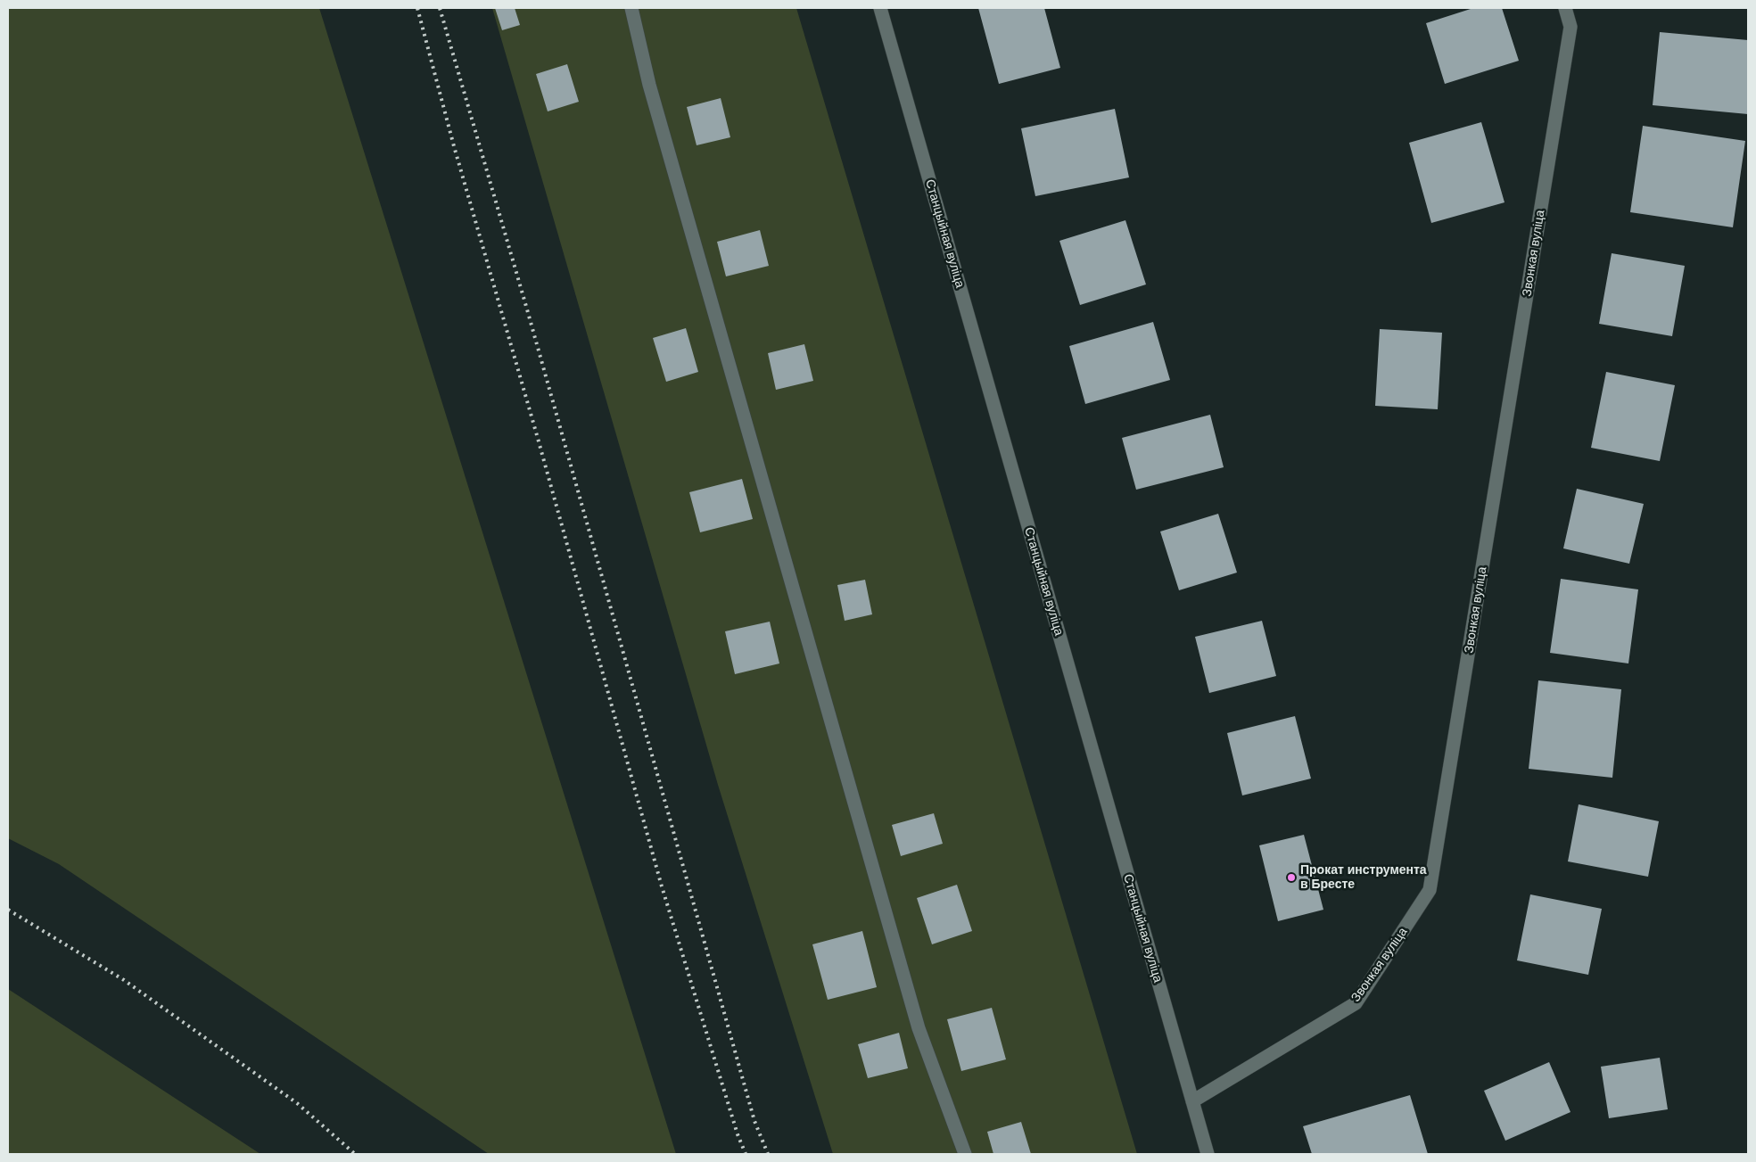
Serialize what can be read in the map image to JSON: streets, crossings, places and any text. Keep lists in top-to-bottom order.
{
  "streets": {
    "street": ["Станцыйная вуліца", "Звонкая вуліца"]
  },
  "crossings": [
    ["Станцыйная вуліца", "Звонкая вуліца"]
  ],
  "places": ["Прокат инструмента в Бресте"]
}
